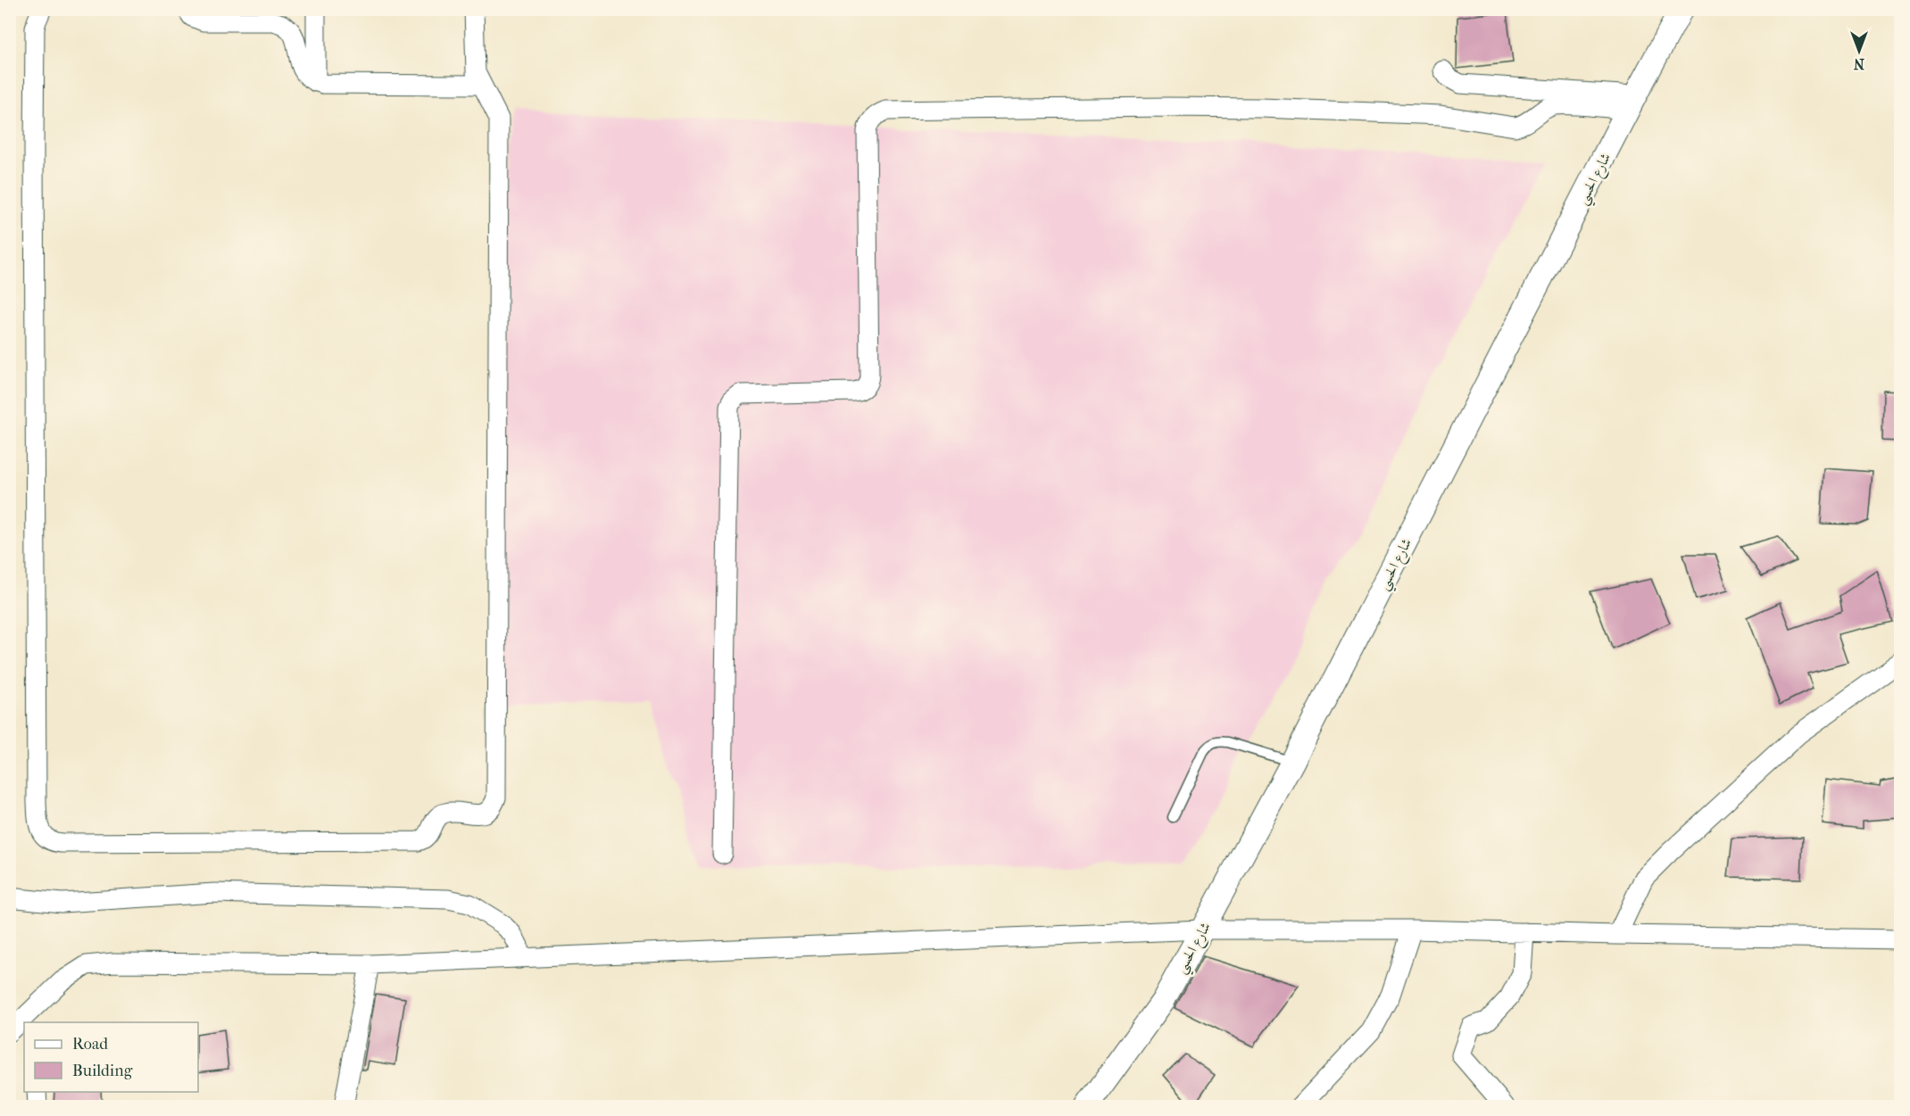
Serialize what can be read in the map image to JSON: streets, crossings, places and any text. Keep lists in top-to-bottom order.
{
  "streets": {
    "street": ["شارع الحسي"]
  },
  "legend": ["Road", "Building"],
  "north": "bottom"
}
